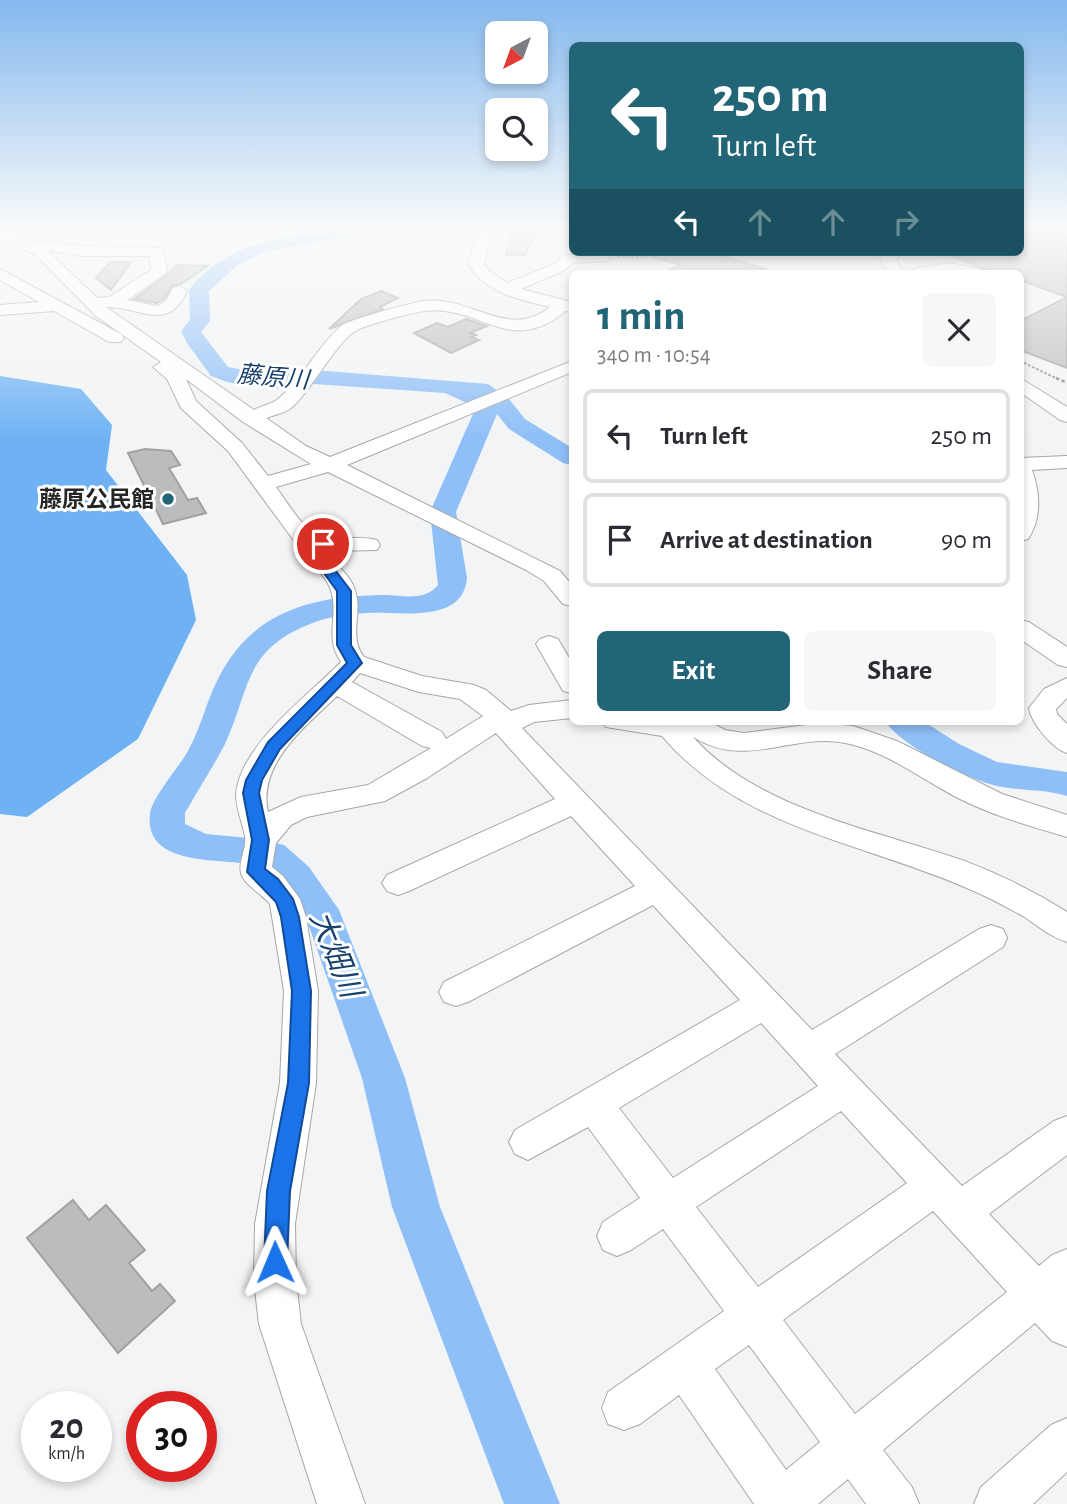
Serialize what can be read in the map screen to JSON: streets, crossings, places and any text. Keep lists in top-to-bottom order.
{
  "water": ["藤原川", "大畑川"],
  "places": ["藤原公民館"],
  "north": "bottom left",
  "page": {
    "turn": ["250 m", "Turn left"],
    "heading": ["1 min", "340 m · 10:54"],
    "list": [
      {
        "name": "Turn left",
        "value": "250 m"
      },
      {
        "name": "Arrive at destination",
        "value": "90 m"
      }
    ],
    "buttons": ["Exit", "Share"],
    "speed": "20 km/h",
    "limit": "30"
  }
}
